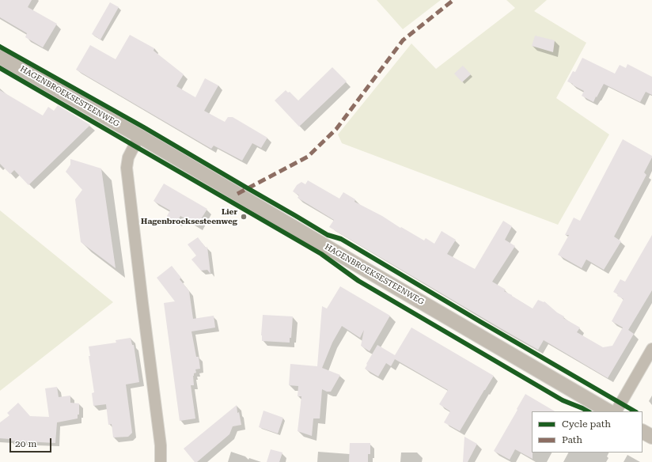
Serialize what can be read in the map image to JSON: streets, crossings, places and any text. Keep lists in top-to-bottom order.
{
  "streets": {
    "street": ["HAGENBROEKSESTEENWEG"]
  },
  "places": ["Lier Hagenbroeksesteenweg"],
  "legend": ["Cycle path", "Path"],
  "scale_bar": "20 m"
}
